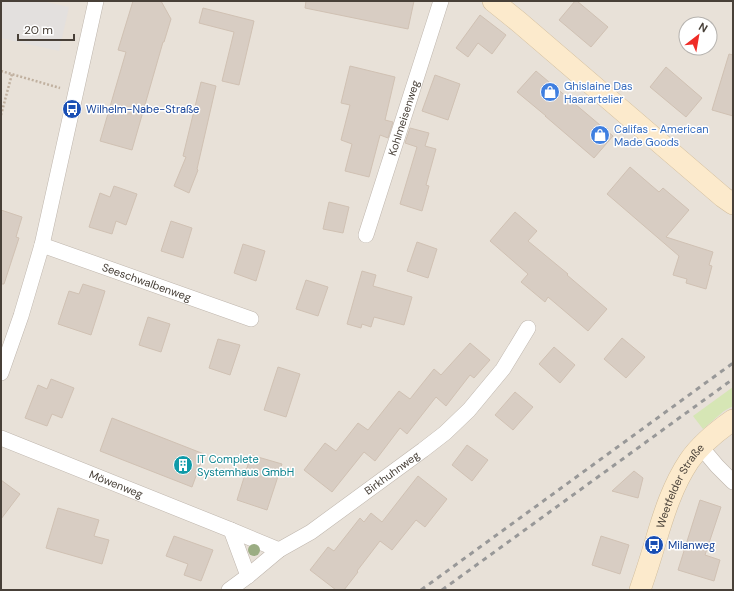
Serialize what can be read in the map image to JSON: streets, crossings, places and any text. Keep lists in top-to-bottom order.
{
  "streets": {
    "street": [
      "Kohlmeisenweg",
      "Seeschwalbenweg",
      "Birkhuhnweg",
      "Möwenweg",
      "Weetfelder Straße"
    ]
  },
  "crossings": [
    ["Birkhuhnweg", "Möwenweg"]
  ],
  "places": {
    "shop": ["Ghislaine Das Haarartelier", "Califas - American Made Goods"],
    "bus stop": ["Wilhelm-Nabe-Straße", "Milanweg"],
    "building": ["IT Complete Systemhaus GmbH"]
  },
  "scale_bar": "20 m",
  "north": "top right"
}
